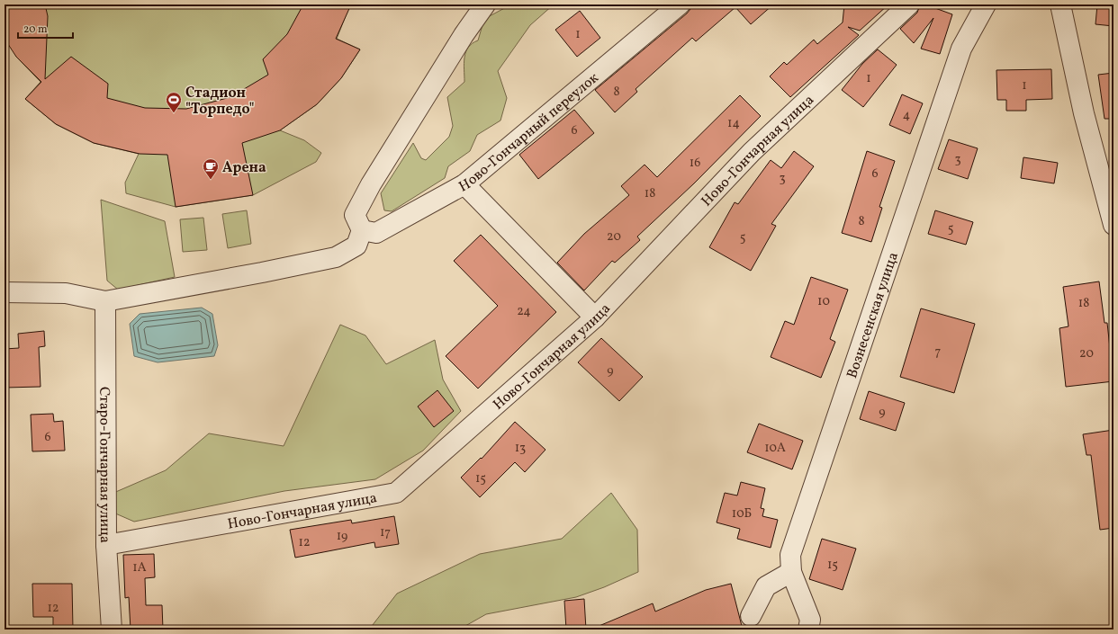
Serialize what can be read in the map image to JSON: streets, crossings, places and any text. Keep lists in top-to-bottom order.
{
  "streets": {
    "street": [
      "Ново-Гончарный переулок",
      "Ново-Гончарная улица",
      "Вознесенская улица",
      "Старо-Гончарная улица"
    ]
  },
  "crossings": [
    ["Ново-Гончарная улица", "Старо-Гончарная улица"]
  ],
  "places": {
    "sports": ["Стадион \"Торпедо\""],
    "cafe": ["Арена"]
  },
  "house_numbers": [
    "1",
    "1",
    "1",
    "8",
    "4",
    "14",
    "6",
    "3",
    "16",
    "6",
    "3",
    "18",
    "8",
    "5",
    "20",
    "5",
    "10",
    "18",
    "24",
    "7",
    "20",
    "9",
    "9",
    "6",
    "13",
    "10А",
    "15",
    "10Б",
    "17",
    "19",
    "12",
    "15",
    "1А",
    "12"
  ],
  "scale_bar": "20 m"
}
